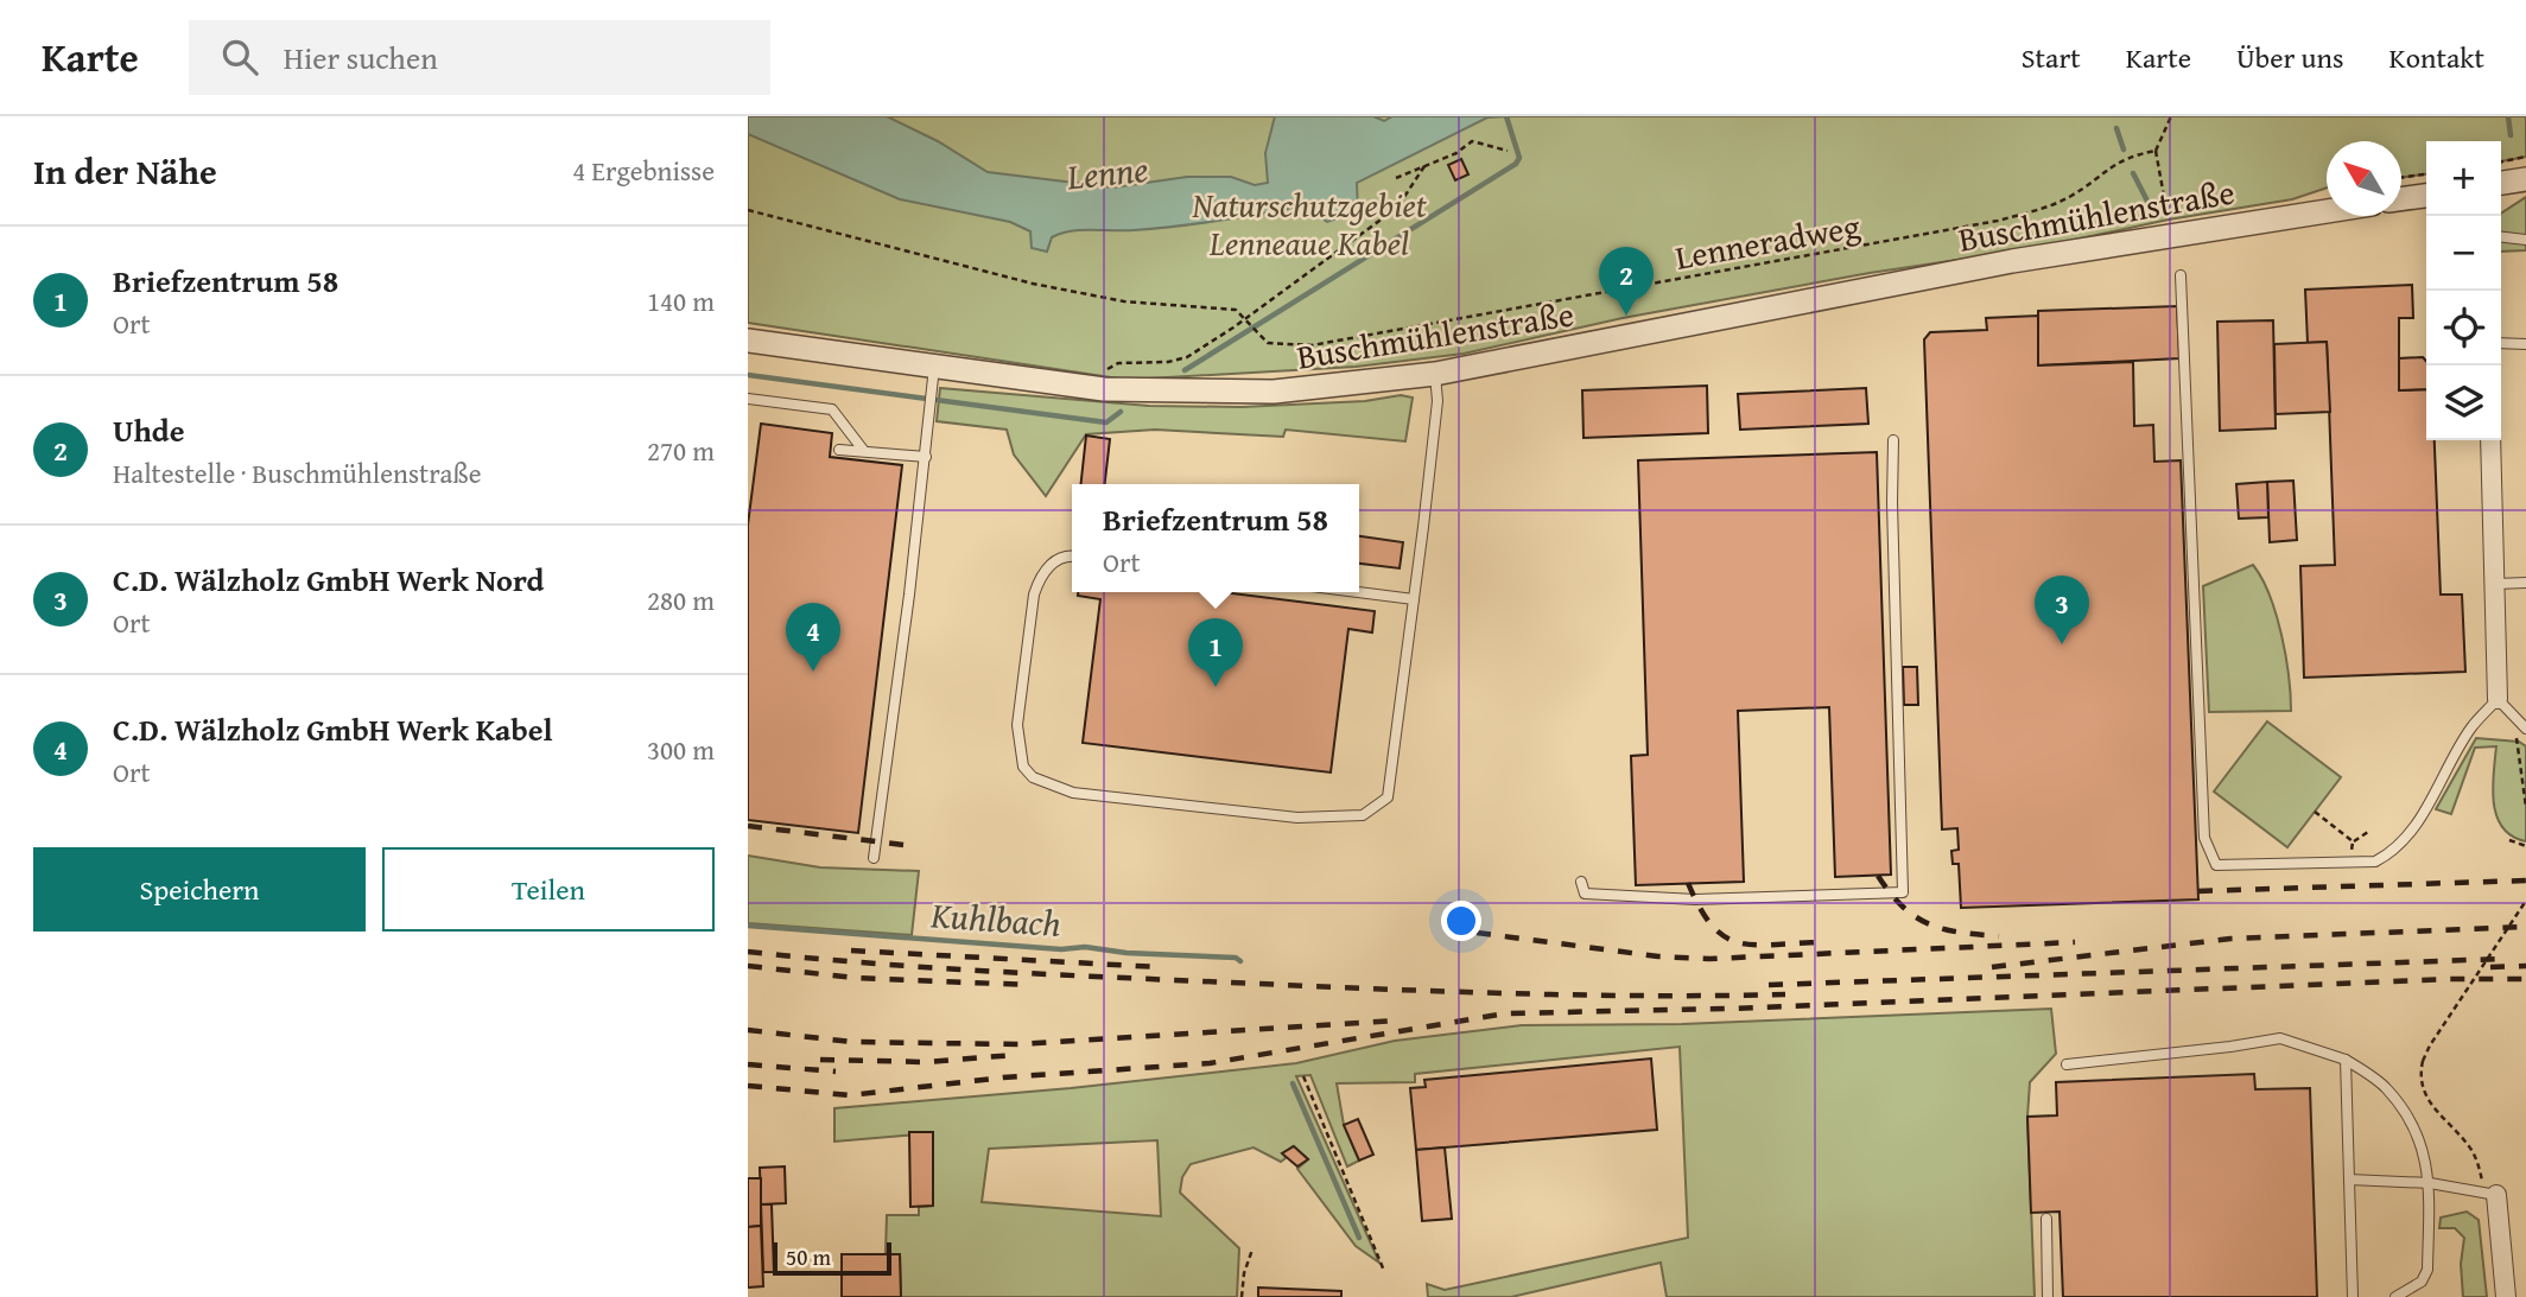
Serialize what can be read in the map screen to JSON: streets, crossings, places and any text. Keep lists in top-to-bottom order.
{
  "streets": {
    "street": ["Buschmühlenstraße"],
    "path": ["Lenneradweg"]
  },
  "water": ["Lenne", "Kuhlbach"],
  "parks": ["Naturschutzgebiet Lenneaue Kabel"],
  "scale_bar": "50 m",
  "north": "top left",
  "page": {
    "header": "Karte",
    "search": "Hier suchen",
    "nav": [
      "Start",
      "Karte",
      "Über uns",
      "Kontakt"
    ],
    "heading": ["In der Nähe", "4 Ergebnisse"],
    "map_buttons": ["+", "−"],
    "list": [
      {
        "mark": "1",
        "name": "Briefzentrum 58",
        "note": "Ort",
        "value": "140 m"
      },
      {
        "mark": "2",
        "name": "Uhde",
        "note": "Haltestelle · Buschmühlenstraße",
        "value": "270 m"
      },
      {
        "mark": "3",
        "name": "C.D. Wälzholz GmbH Werk Nord",
        "note": "Ort",
        "value": "280 m"
      },
      {
        "mark": "4",
        "name": "C.D. Wälzholz GmbH Werk Kabel",
        "note": "Ort",
        "value": "300 m"
      }
    ],
    "pins": [
      "2",
      "3",
      "4",
      "1"
    ],
    "popup": ["Briefzentrum 58", "Ort"],
    "buttons": ["Speichern", "Teilen"],
    "scale": "50 m"
  }
}
